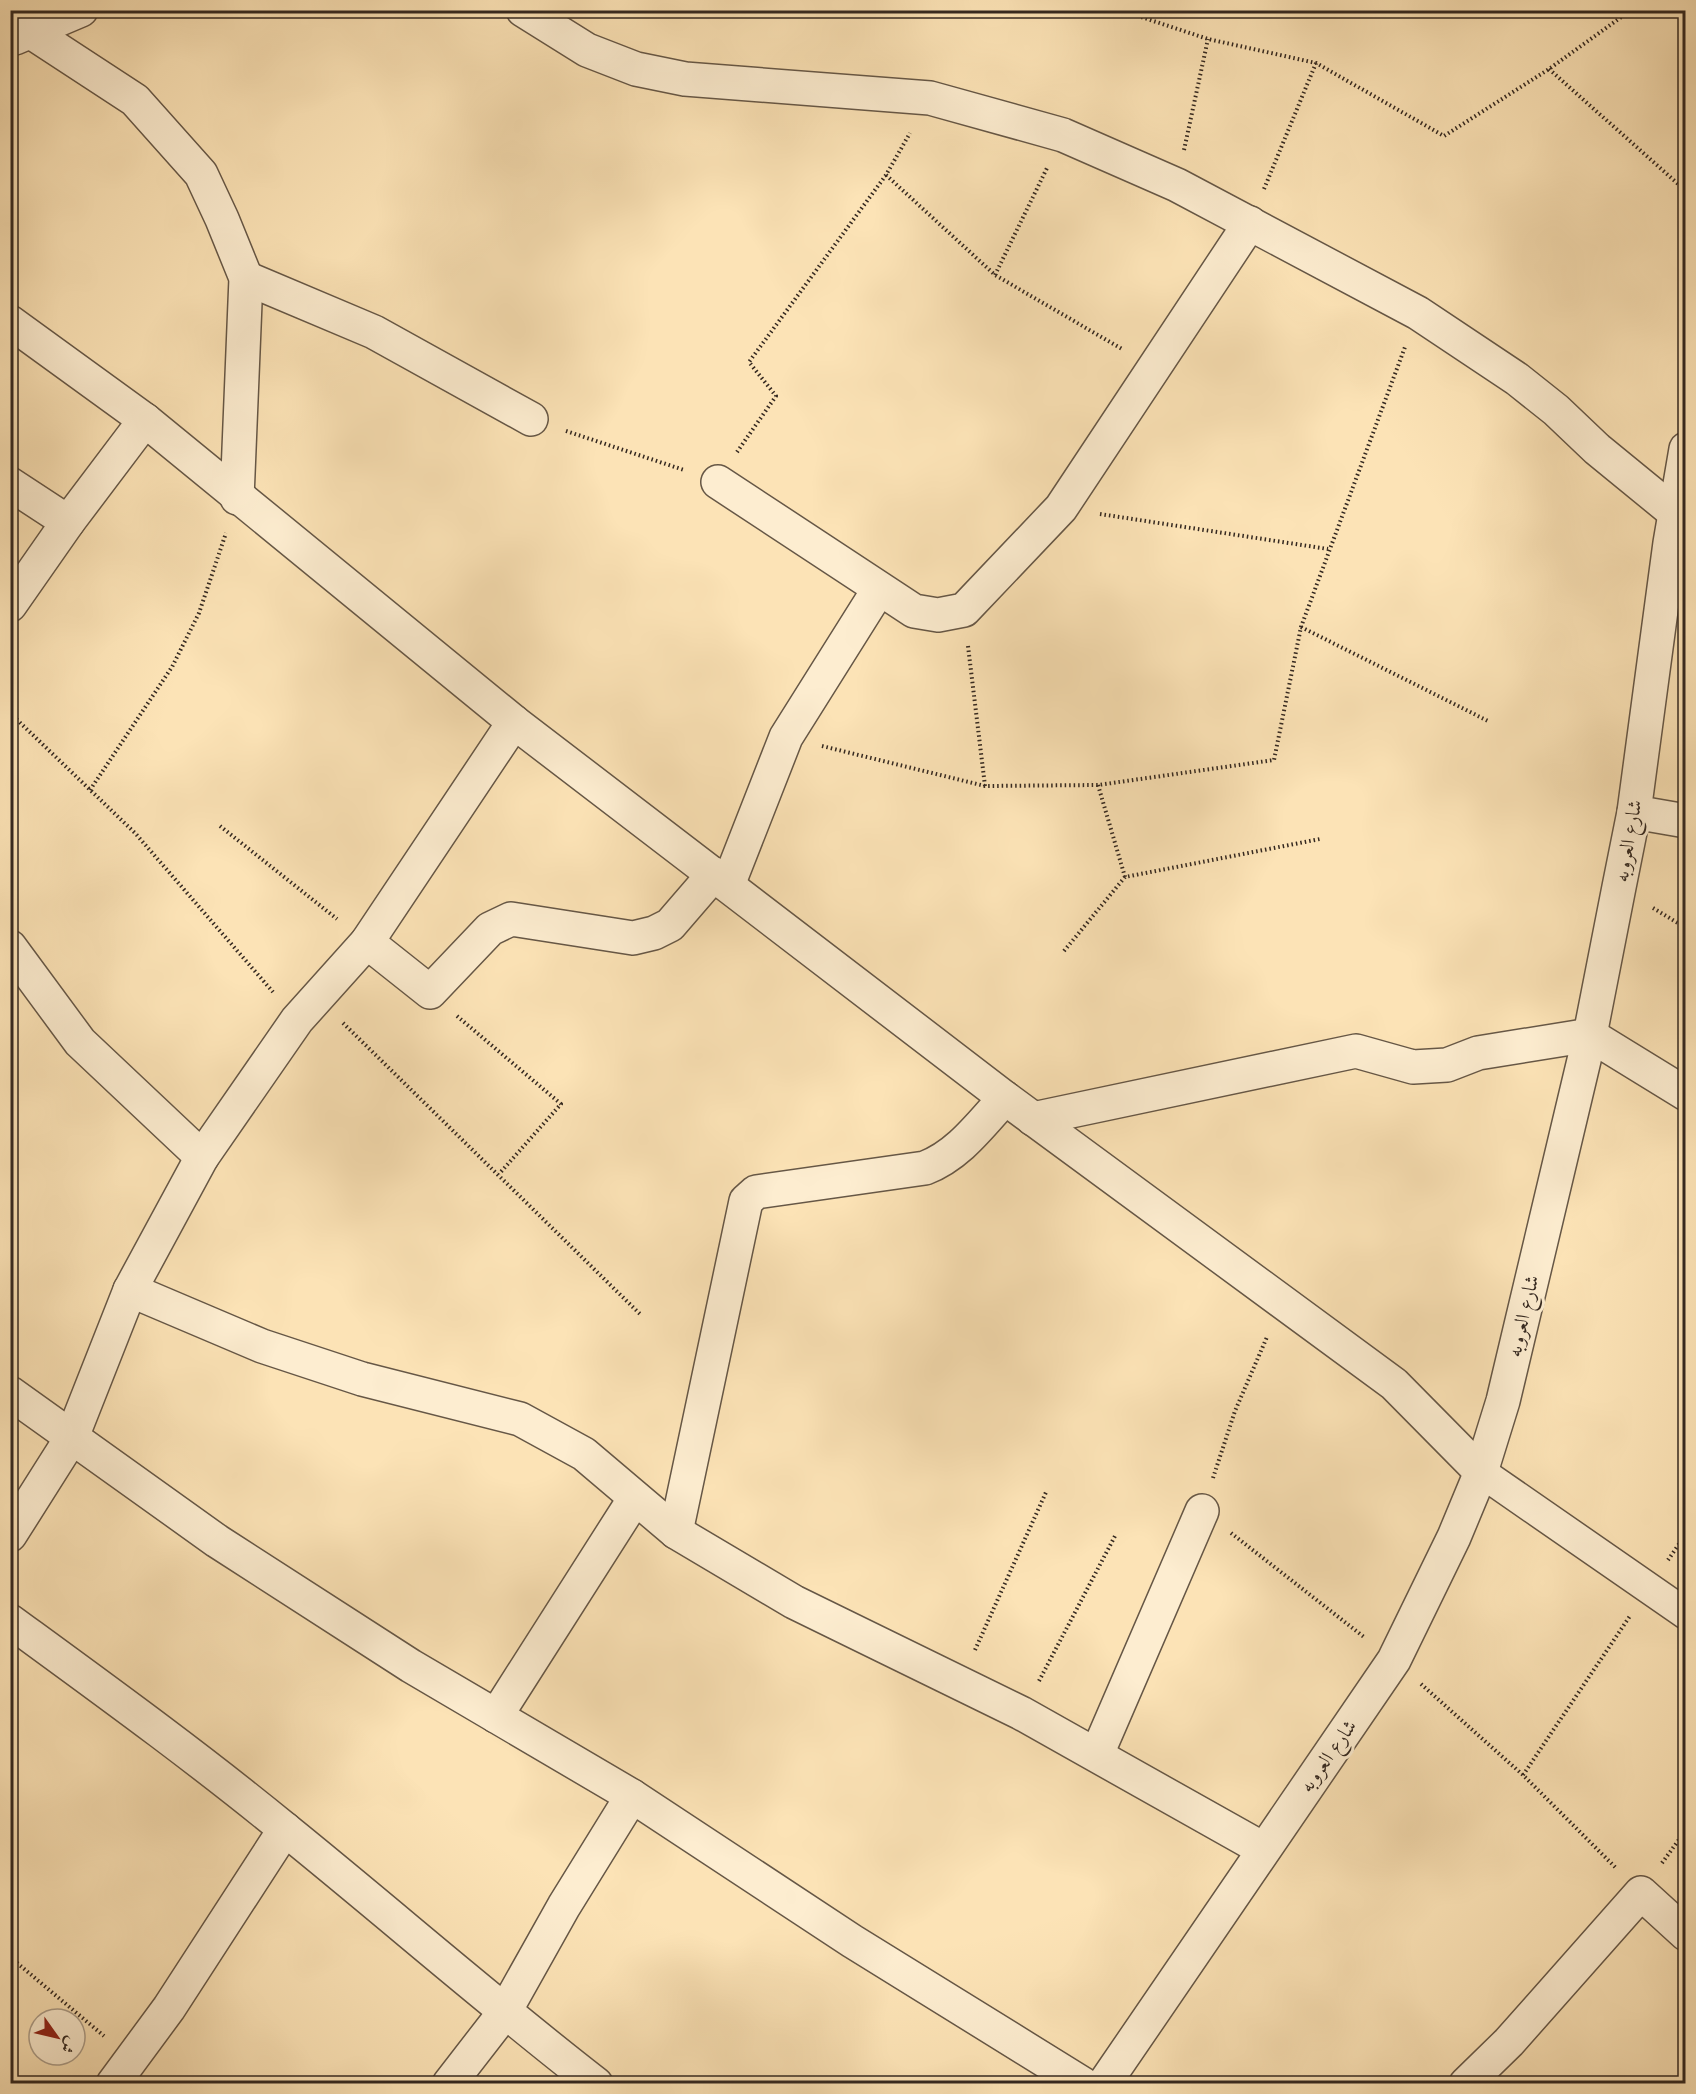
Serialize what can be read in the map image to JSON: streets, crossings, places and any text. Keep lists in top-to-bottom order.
{
  "streets": {
    "street": ["شارع العروبه"]
  },
  "north": "bottom right"
}
